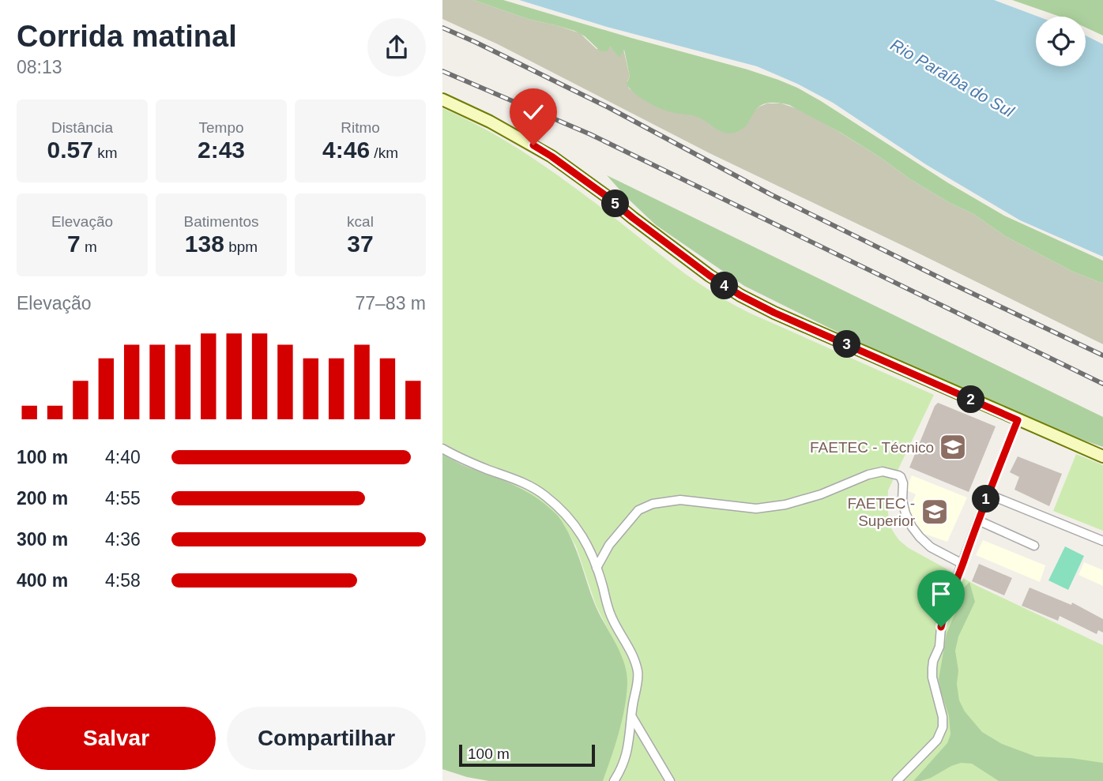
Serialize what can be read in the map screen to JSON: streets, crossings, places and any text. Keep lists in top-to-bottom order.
{
  "water": ["Rio Paraíba do Sul"],
  "places": {
    "school or university": ["FAETEC - Técnico", "FAETEC - Superior"]
  },
  "scale_bar": "100 m",
  "page": {
    "heading": ["Corrida matinal", "08:13"],
    "stats": [
      ["Distância", "0.57 km"],
      ["Tempo", "2:43"],
      ["Ritmo", "4:46 /km"],
      ["Elevação", "7 m"],
      ["Batimentos", "138 bpm"],
      ["kcal", "37"]
    ],
    "pins": [
      "5",
      "4",
      "3",
      "2",
      "1"
    ],
    "chart": ["Elevação", "77–83 m"],
    "list": [
      {
        "name": "100 m",
        "note": "4:40"
      },
      {
        "name": "200 m",
        "note": "4:55"
      },
      {
        "name": "300 m",
        "note": "4:36"
      },
      {
        "name": "400 m",
        "note": "4:58"
      }
    ],
    "buttons": ["Salvar", "Compartilhar"],
    "scale": "100 m"
  }
}
